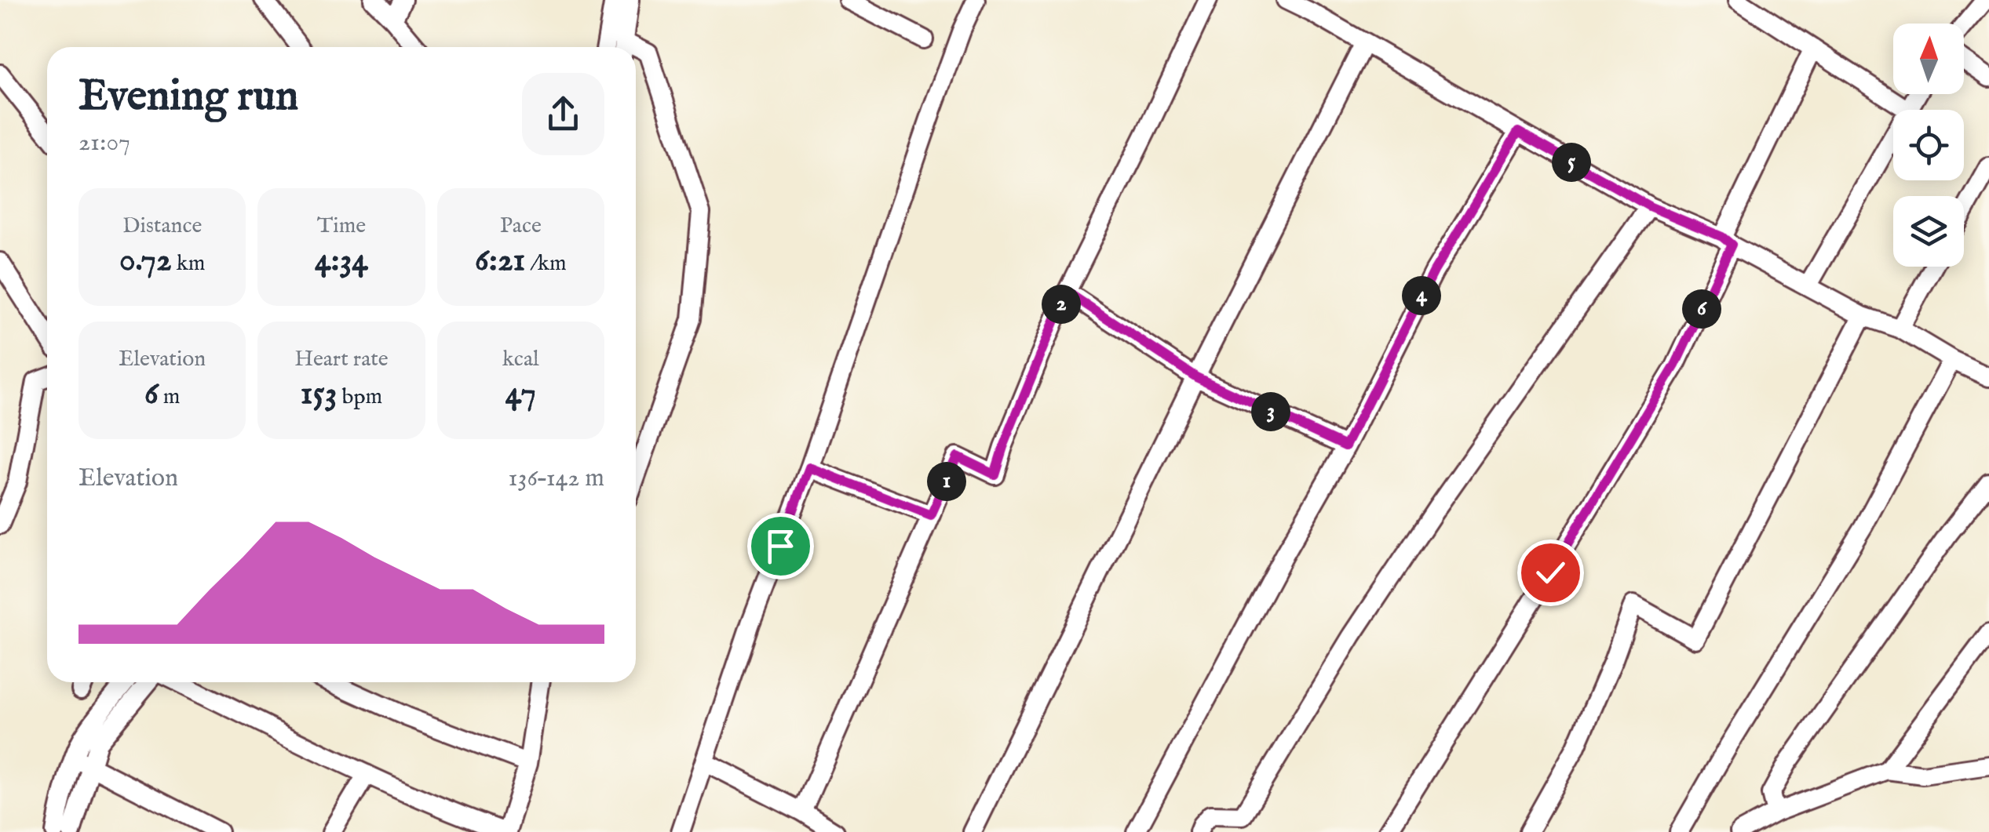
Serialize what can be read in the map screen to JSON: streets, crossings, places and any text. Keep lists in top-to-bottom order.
{
  "north": "top",
  "page": {
    "heading": ["Evening run", "21:07"],
    "pins": [
      "5",
      "4",
      "2",
      "6",
      "3",
      "1"
    ],
    "stats": [
      ["Distance", "0.72 km"],
      ["Time", "4:34"],
      ["Pace", "6:21 /km"],
      ["Elevation", "6 m"],
      ["Heart rate", "153 bpm"],
      ["kcal", "47"]
    ],
    "chart": ["Elevation", "136–142 m"]
  }
}
